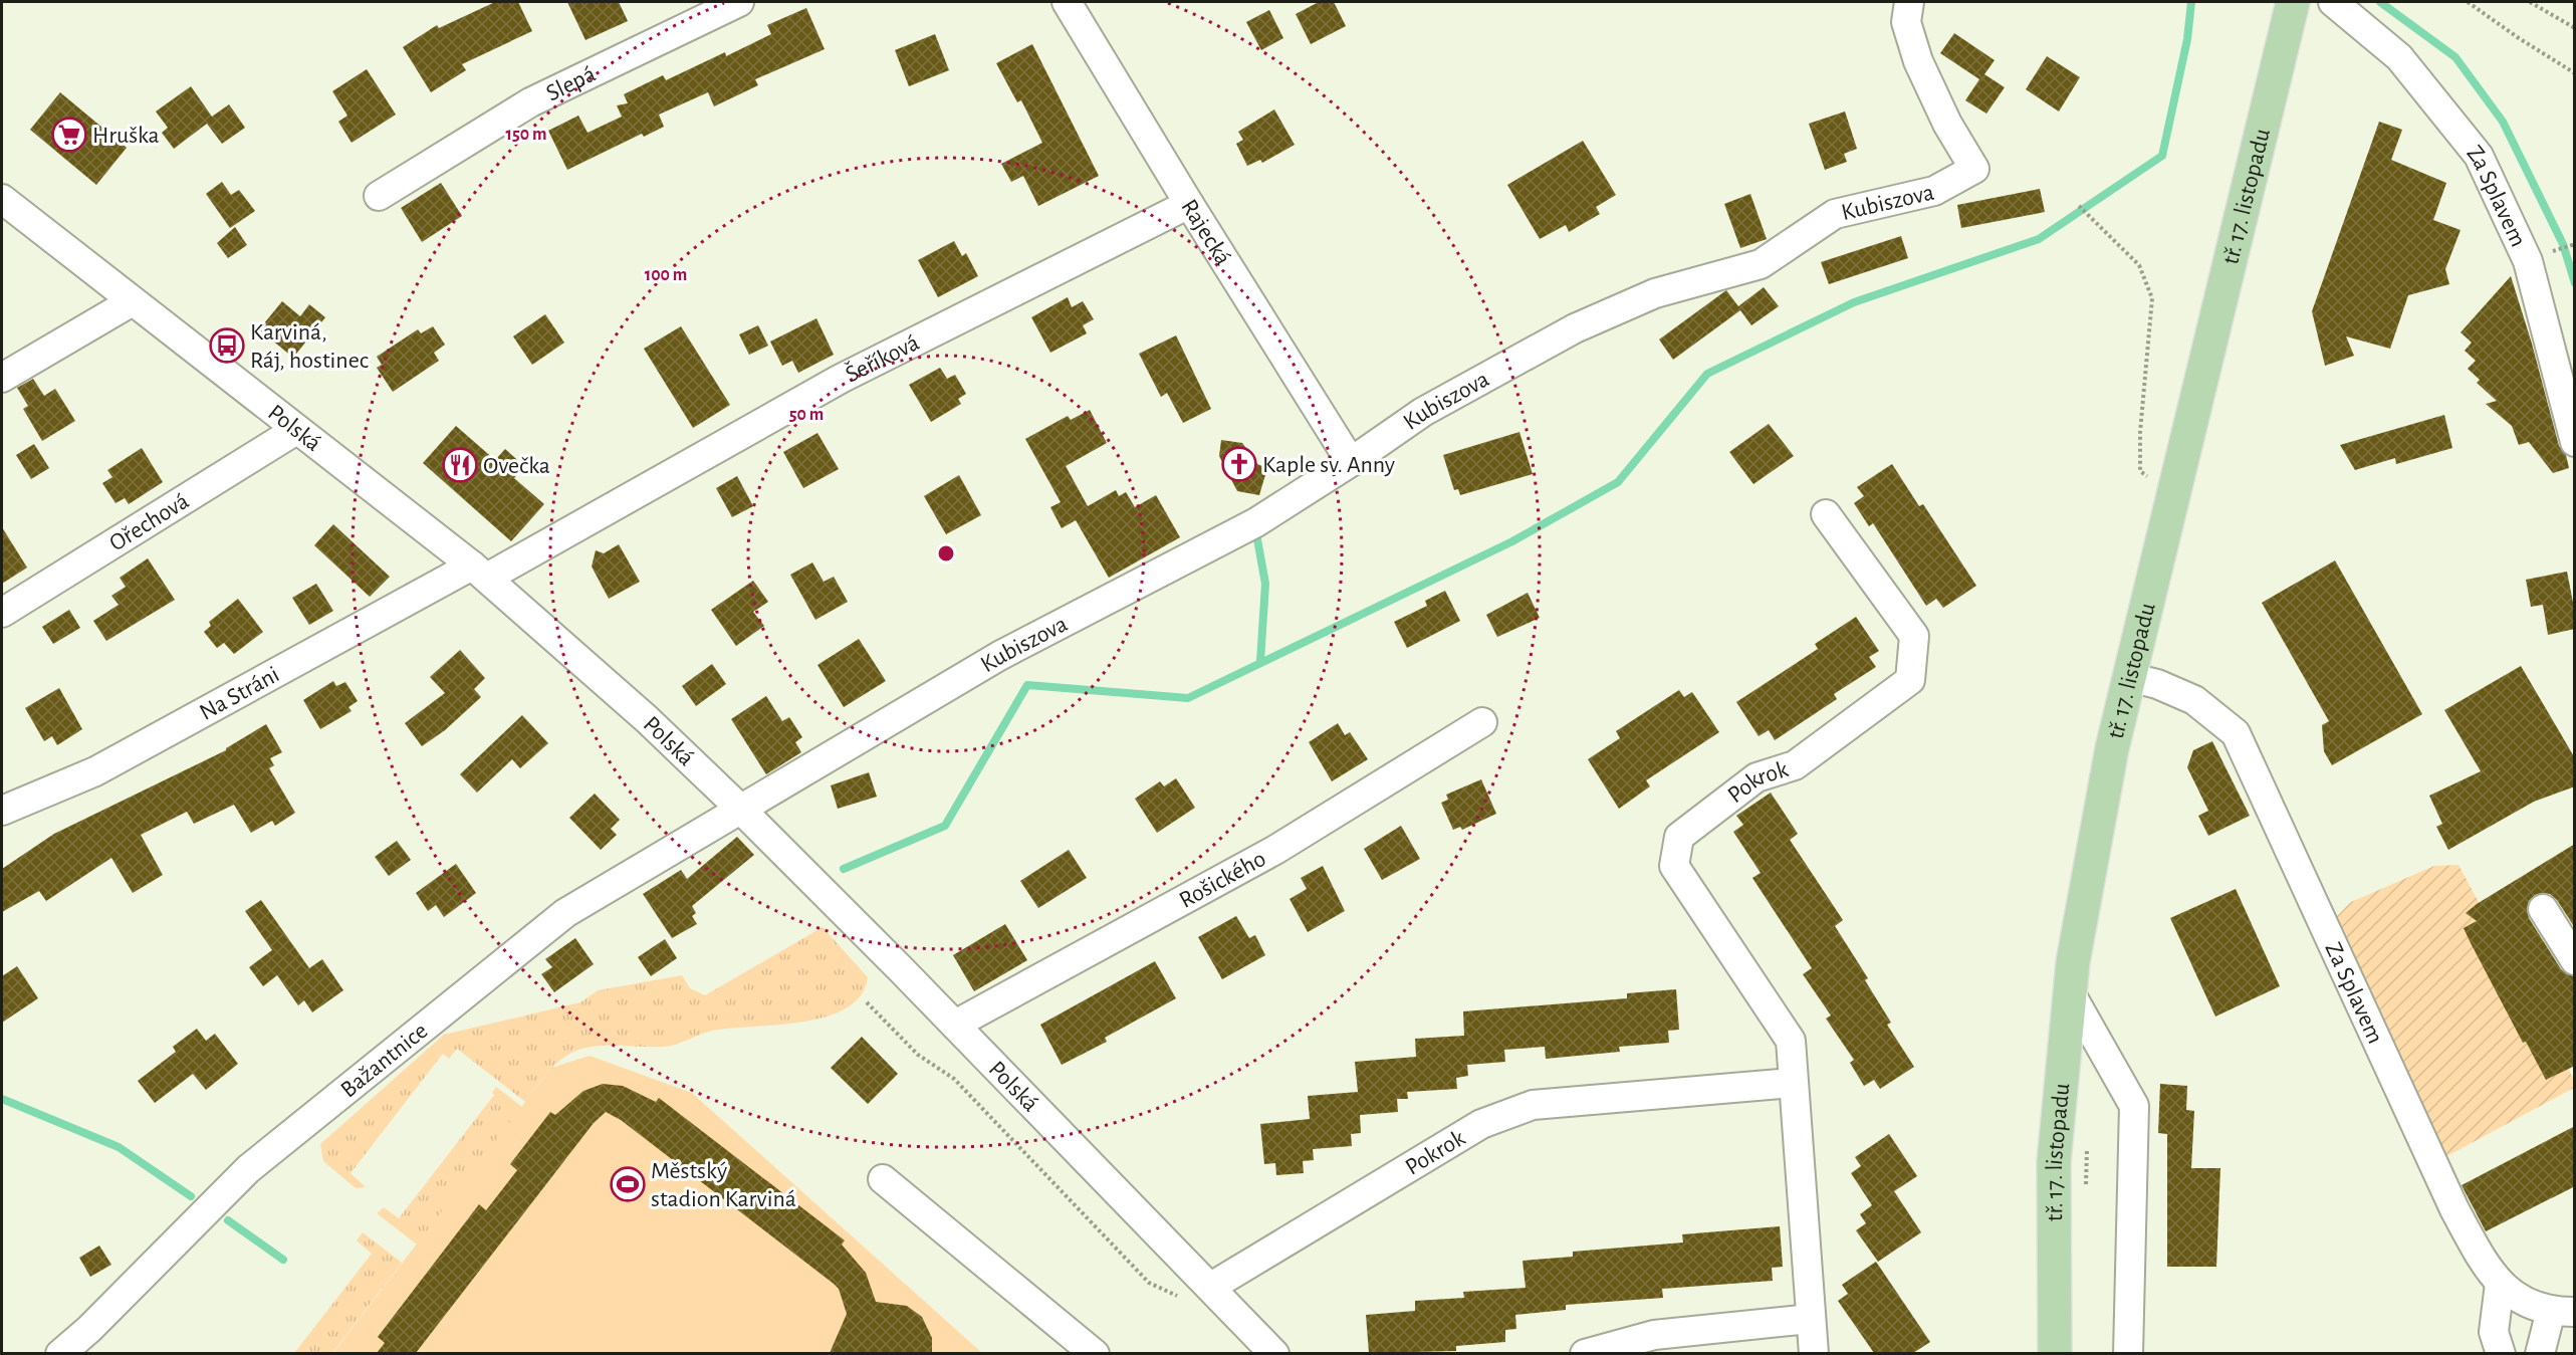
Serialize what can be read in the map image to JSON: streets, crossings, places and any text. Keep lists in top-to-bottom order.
{
  "streets": {
    "main road": ["tř. 17. listopadu"],
    "street": [
      "Slepá",
      "Za Splavem",
      "Kubiszova",
      "Rajecká",
      "Šeříková",
      "Polská",
      "Ořechová",
      "Na Stráni",
      "Pokrok",
      "Rošického",
      "Bažantnice"
    ]
  },
  "crossings": [
    ["tř. 17. listopadu", "Za Splavem"],
    ["Kubiszova", "Rajecká"],
    ["Kubiszova", "Polská"],
    ["Kubiszova", "Bažantnice"],
    ["Rajecká", "Šeříková"],
    ["Šeříková", "Polská"],
    ["Šeříková", "Na Stráni"],
    ["Polská", "Ořechová"],
    ["Polská", "Na Stráni"],
    ["Polská", "Pokrok"],
    ["Polská", "Rošického"],
    ["Polská", "Bažantnice"]
  ],
  "places": {
    "supermarket": ["Hruška"],
    "bus stop": ["Karviná, Ráj, hostinec"],
    "church": ["Kaple sv. Anny"],
    "restaurant": ["Ovečka"],
    "sports": ["Městský stadion Karviná"]
  },
  "rings": ["150 m", "100 m", "50 m"]
}
